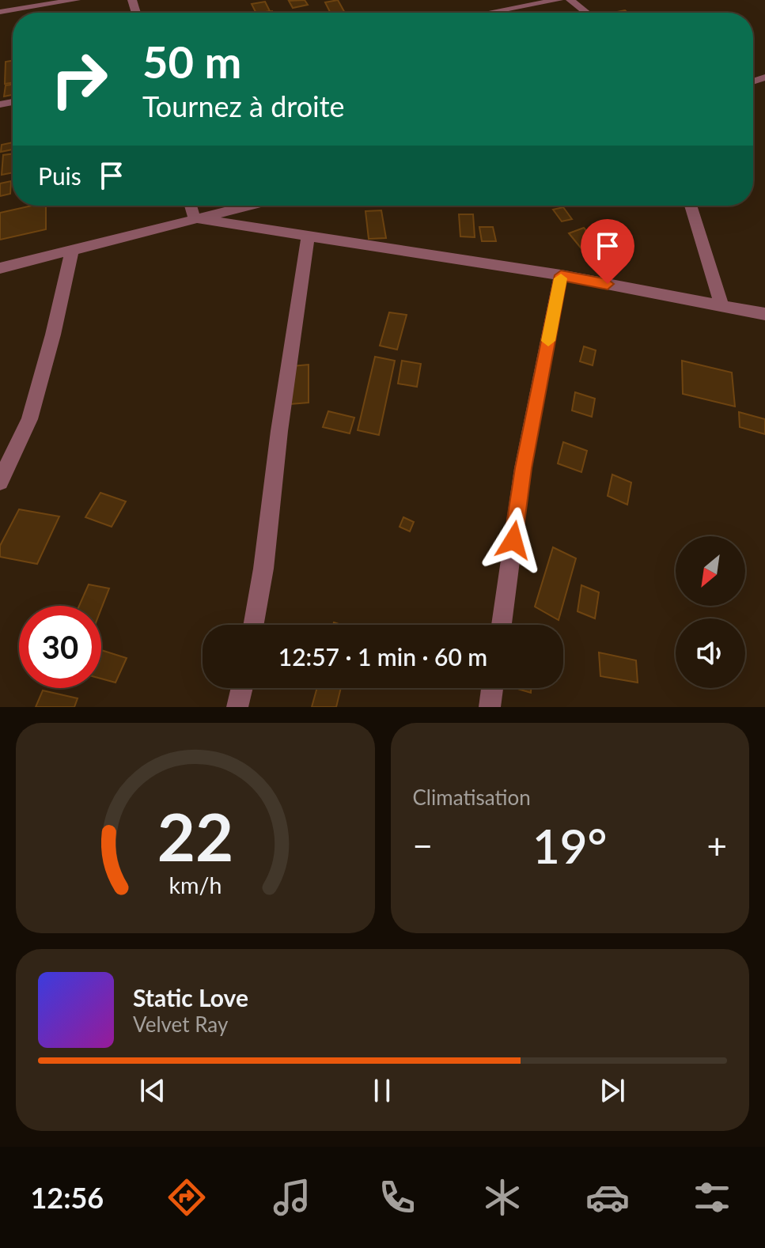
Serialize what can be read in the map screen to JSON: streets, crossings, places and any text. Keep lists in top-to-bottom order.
{
  "north": "bottom left",
  "page": {
    "turn": ["50 m", "Tournez à droite"],
    "then": "Puis",
    "limit": "30",
    "trip": "12:57 · 1 min · 60 m",
    "tile": "Climatisation",
    "heat": ["−", "19°", "+"],
    "song": ["Static Love", "Velvet Ray"],
    "tabs": "12:56",
    "gauge": ["22", "km/h"]
  }
}
